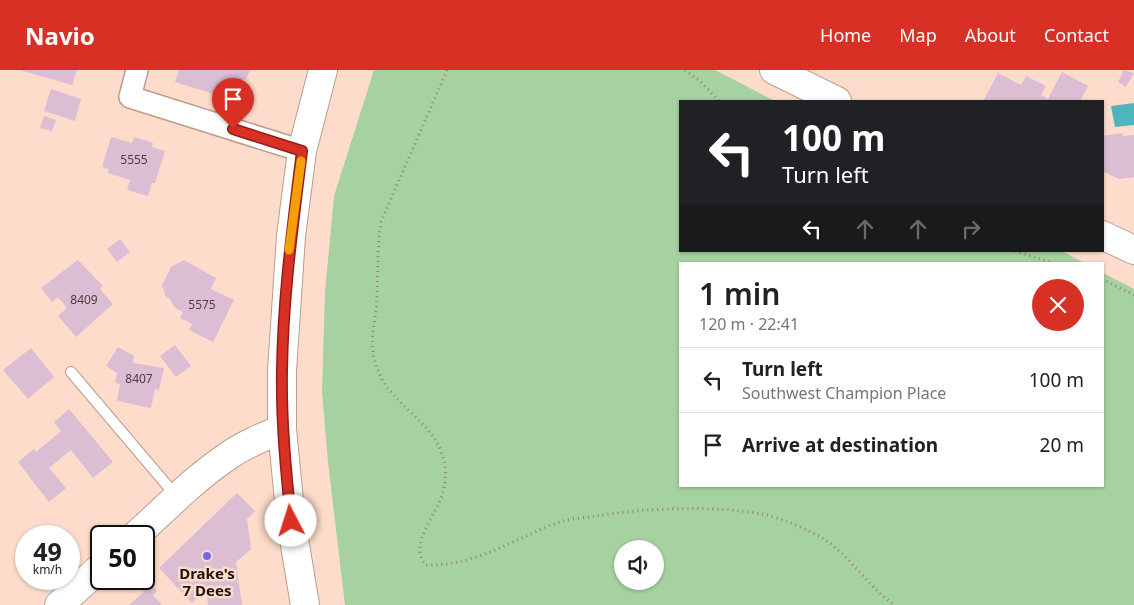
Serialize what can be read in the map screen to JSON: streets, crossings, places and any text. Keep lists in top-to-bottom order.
{
  "places": ["Drake's 7 Dees"],
  "house_numbers": [
    "5555",
    "8409",
    "5575",
    "8407"
  ],
  "page": {
    "header": "Navio",
    "nav": [
      "Home",
      "Map",
      "About",
      "Contact"
    ],
    "turn": ["100 m", "Turn left"],
    "heading": ["1 min", "120 m · 22:41"],
    "list": [
      {
        "name": "Turn left",
        "note": "Southwest Champion Place",
        "value": "100 m"
      },
      {
        "name": "Arrive at destination",
        "value": "20 m"
      }
    ],
    "speed": "49 km/h",
    "limit": "50"
  }
}
